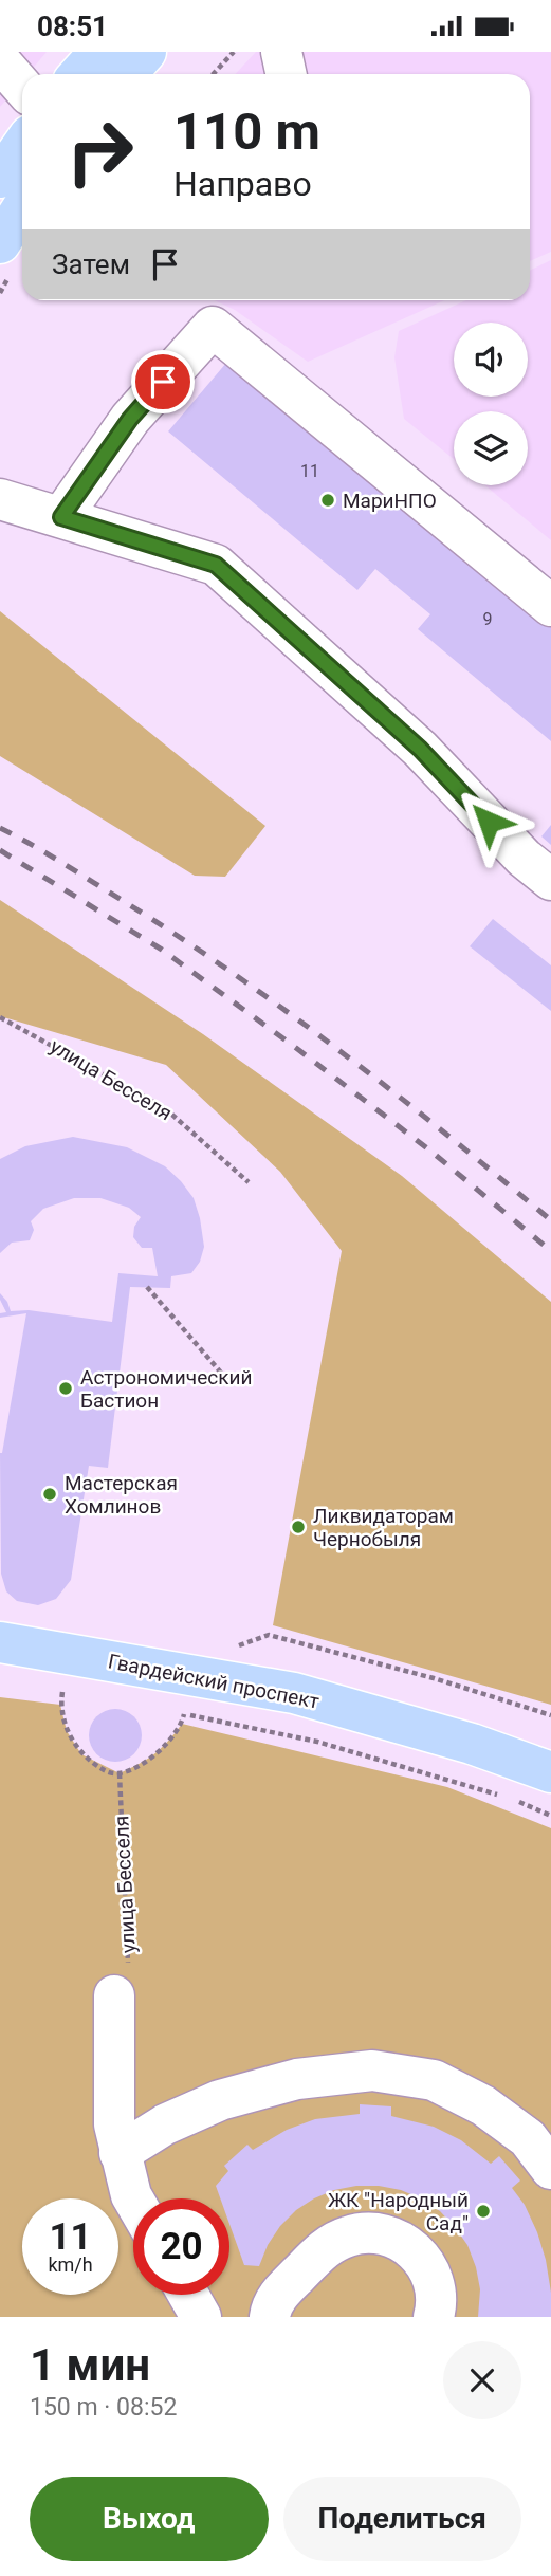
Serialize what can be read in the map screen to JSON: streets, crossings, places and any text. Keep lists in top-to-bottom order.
{
  "streets": {
    "main road": ["Гвардейский проспект"],
    "path": ["улица Бесселя"]
  },
  "places": [
    "МариНПО",
    "Астрономический Бастион",
    "Мастерская Хомлинов",
    "Ликвидаторам Чернобыля",
    "ЖК \"Народный Сад\""
  ],
  "house_numbers": ["11", "9"],
  "page": {
    "status": "08:51",
    "turn": ["110 m", "Направо"],
    "then": "Затем",
    "speed": "11 km/h",
    "limit": "20",
    "heading": ["1 мин", "150 m · 08:52"],
    "buttons": ["Выход", "Поделиться"]
  }
}
